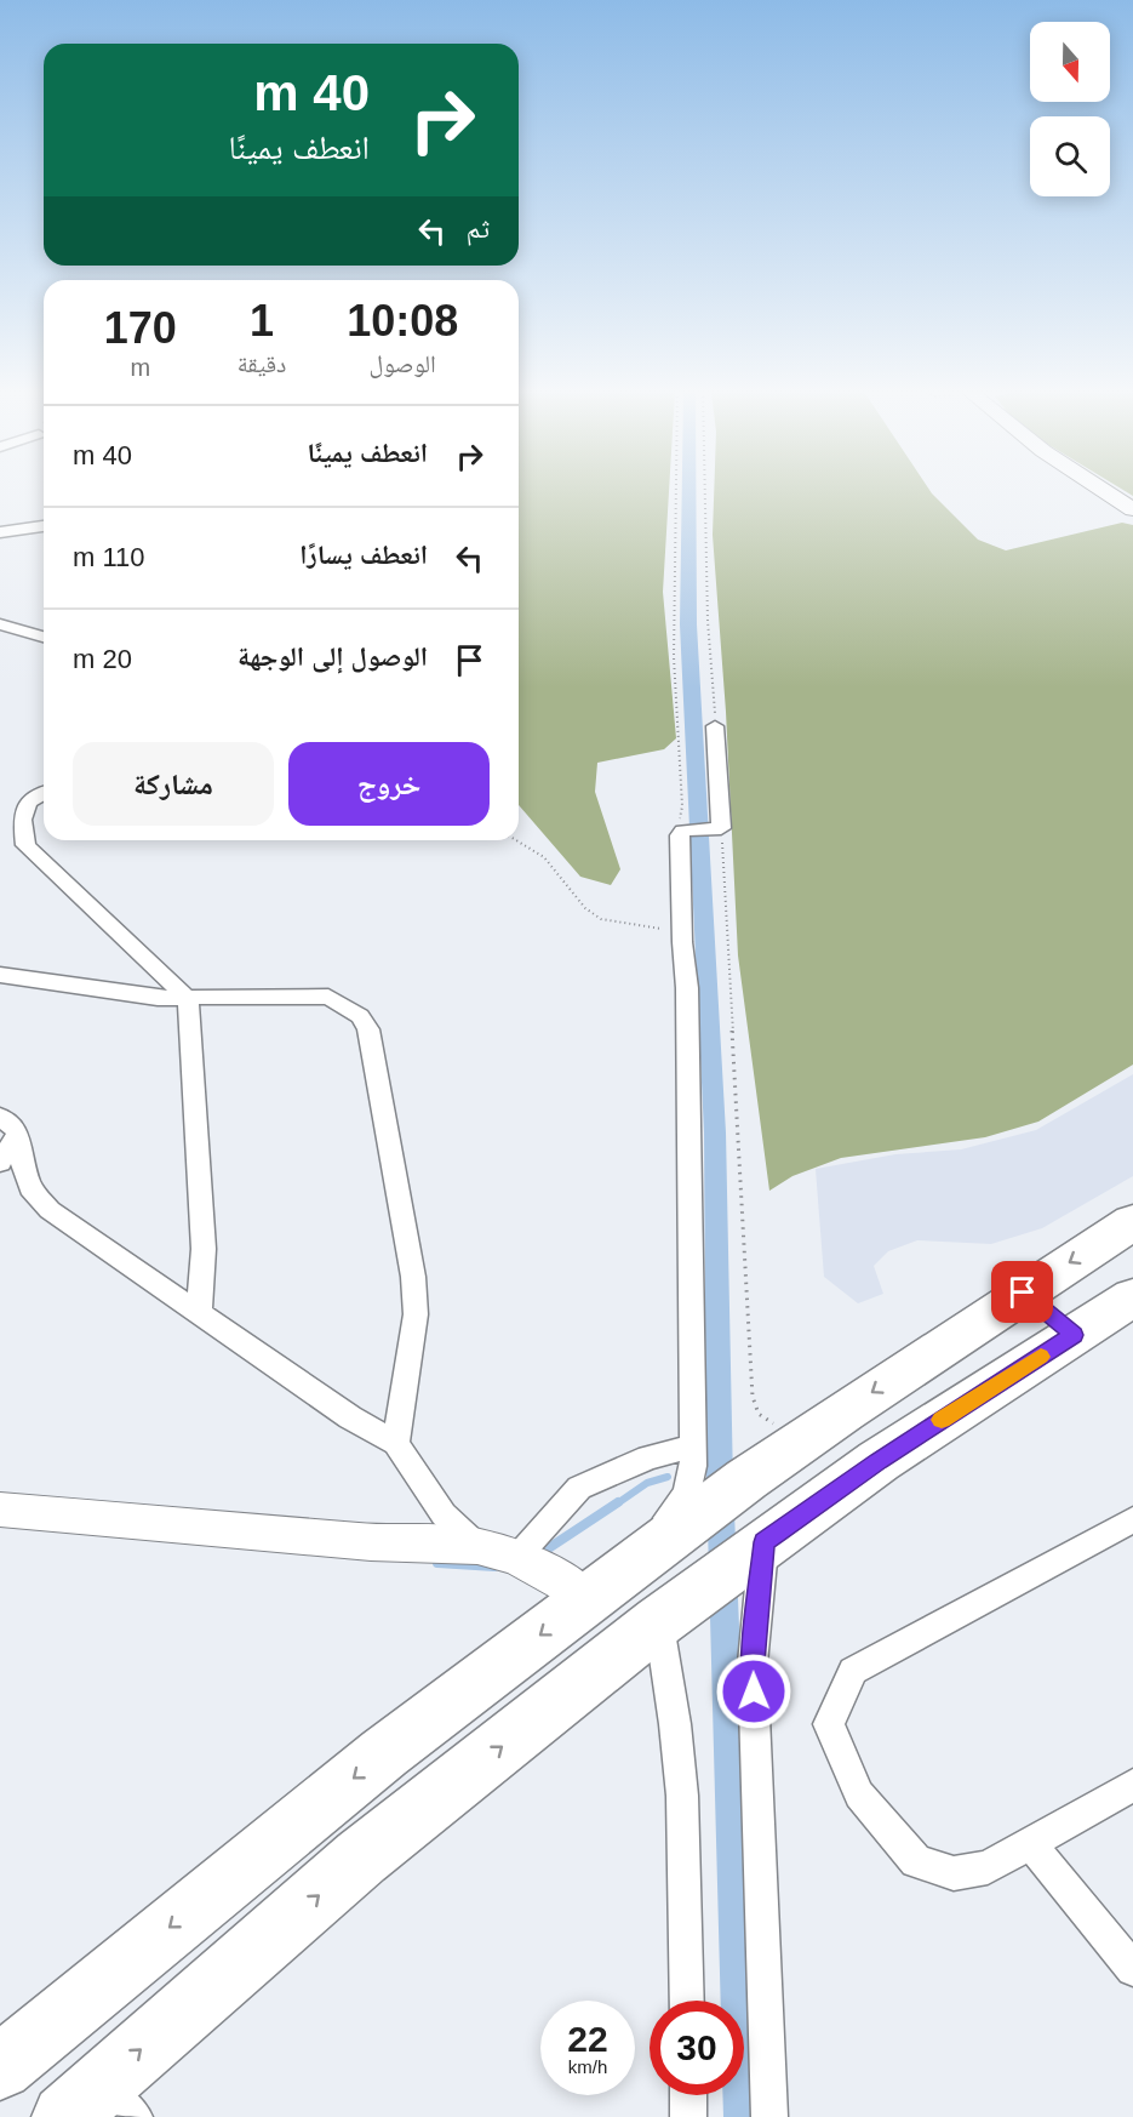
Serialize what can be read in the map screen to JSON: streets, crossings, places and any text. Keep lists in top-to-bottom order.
{
  "north": "bottom",
  "page": {
    "turn": ["40 m", "انعطف يمينًا"],
    "then": "ثم",
    "eta": [
      "10:08",
      "الوصول",
      "1",
      "دقيقة",
      "170",
      "m"
    ],
    "list": [
      {
        "name": "انعطف يمينًا",
        "value": "40 m"
      },
      {
        "name": "انعطف يسارًا",
        "value": "110 m"
      },
      {
        "name": "الوصول إلى الوجهة",
        "value": "20 m"
      }
    ],
    "buttons": ["خروج", "مشاركة"],
    "speed": "22 km/h",
    "limit": "30"
  }
}
